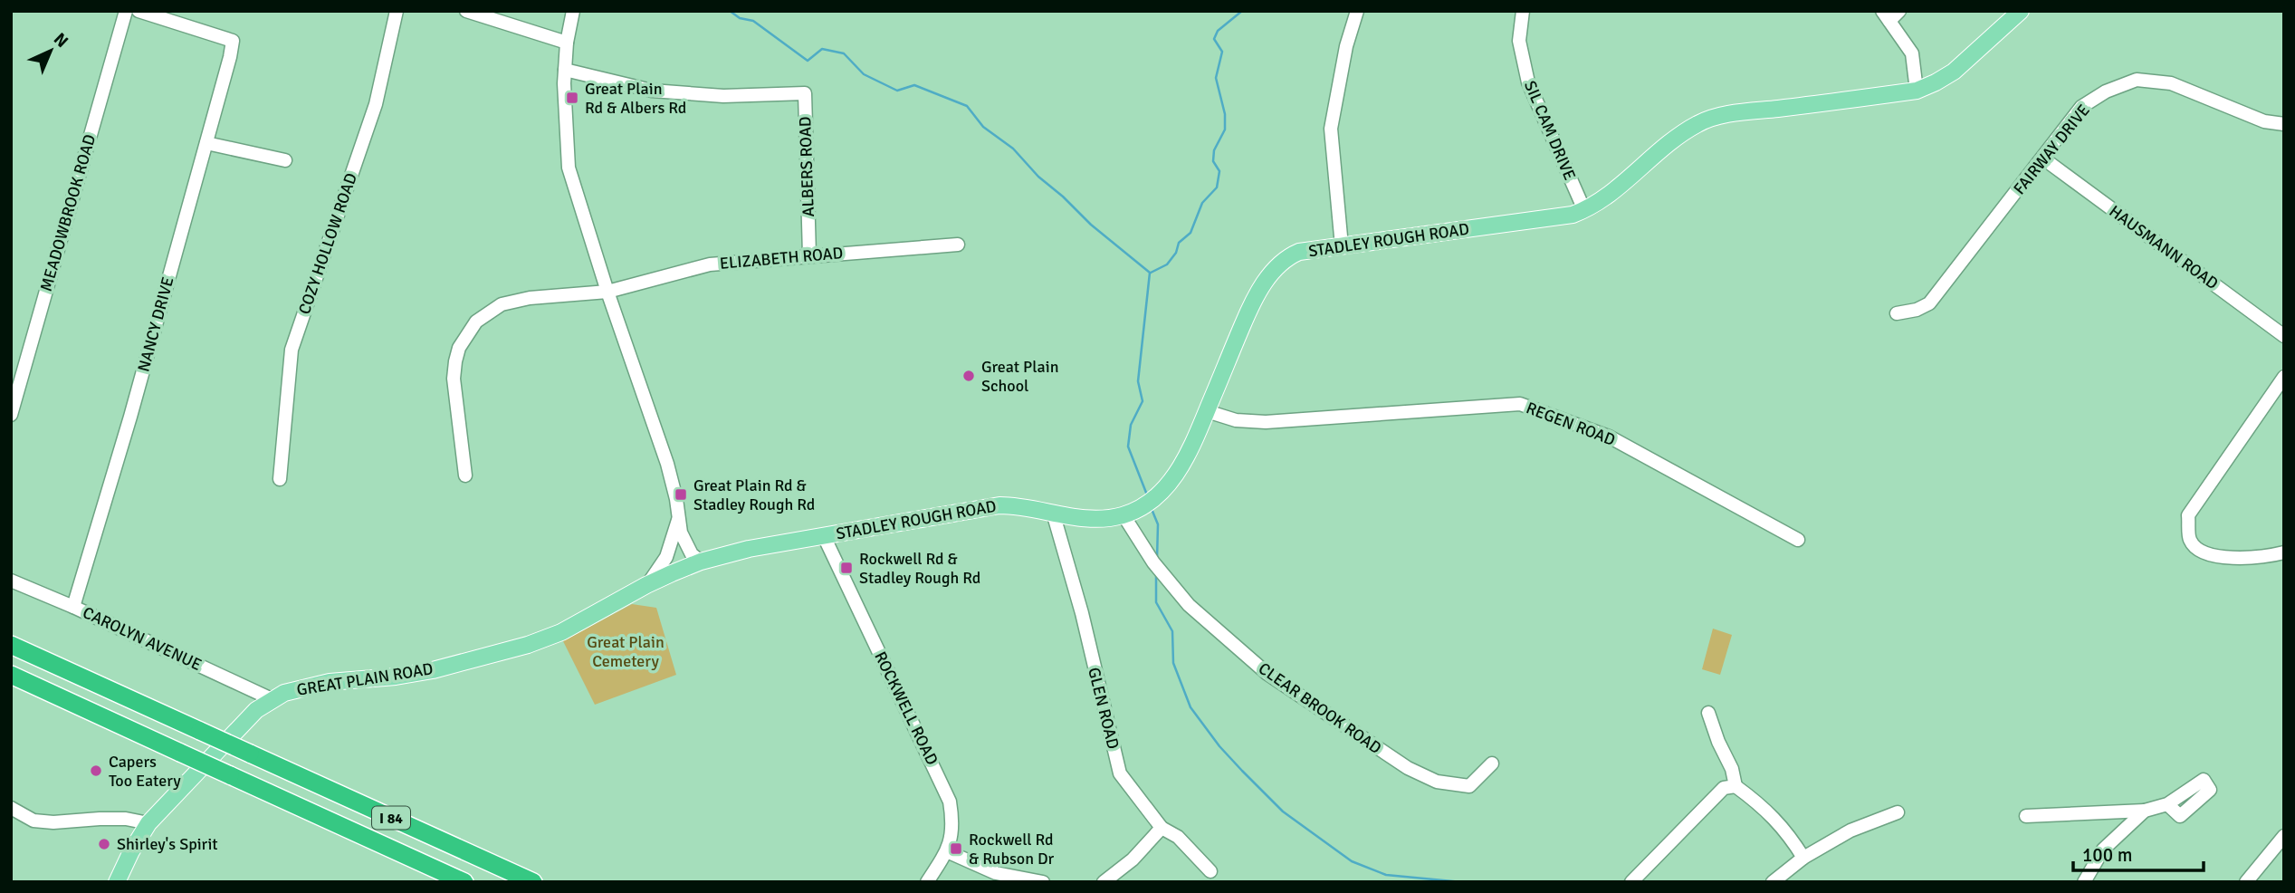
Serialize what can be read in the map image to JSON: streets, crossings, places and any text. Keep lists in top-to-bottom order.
{
  "streets": {
    "highway": ["I 84"],
    "main road": ["STADLEY ROUGH ROAD", "GREAT PLAIN ROAD"],
    "street": [
      "SIL CAM DRIVE",
      "FAIRWAY DRIVE",
      "ALBERS ROAD",
      "MEADOWBROOK ROAD",
      "COZY HOLLOW ROAD",
      "HAUSMANN ROAD",
      "ELIZABETH ROAD",
      "NANCY DRIVE",
      "REGEN ROAD",
      "CAROLYN AVENUE",
      "ROCKWELL ROAD",
      "GLEN ROAD",
      "CLEAR BROOK ROAD"
    ]
  },
  "crossings": [
    ["SIL CAM DRIVE", "STADLEY ROUGH ROAD"],
    ["FAIRWAY DRIVE", "HAUSMANN ROAD"],
    ["ALBERS ROAD", "ELIZABETH ROAD"],
    ["ALBERS ROAD", "GREAT PLAIN ROAD"],
    ["STADLEY ROUGH ROAD", "REGEN ROAD"],
    ["STADLEY ROUGH ROAD", "GREAT PLAIN ROAD"],
    ["STADLEY ROUGH ROAD", "ROCKWELL ROAD"],
    ["STADLEY ROUGH ROAD", "GLEN ROAD"],
    ["STADLEY ROUGH ROAD", "CLEAR BROOK ROAD"],
    ["ELIZABETH ROAD", "GREAT PLAIN ROAD"],
    ["NANCY DRIVE", "CAROLYN AVENUE"],
    ["CAROLYN AVENUE", "GREAT PLAIN ROAD"]
  ],
  "parks": ["Great Plain Cemetery"],
  "places": {
    "transit": [
      "Great Plain Rd & Albers Rd",
      "Great Plain Rd & Stadley Rough Rd",
      "Rockwell Rd & Stadley Rough Rd",
      "Rockwell Rd & Rubson Dr"
    ],
    "other": ["Great Plain School", "Capers Too Eatery", "Shirley's Spirit"]
  },
  "scale_bar": "100 m",
  "north": "top right"
}
